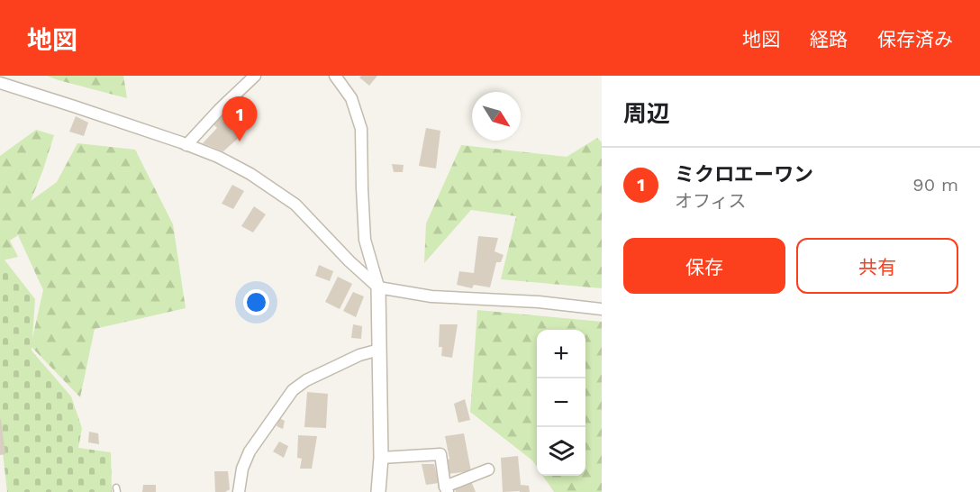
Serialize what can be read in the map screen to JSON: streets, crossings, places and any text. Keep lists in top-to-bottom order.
{
  "north": "bottom right",
  "page": {
    "header": "地図",
    "nav": ["地図", "経路", "保存済み"],
    "heading": "周辺",
    "pins": "1",
    "list": [
      {
        "mark": "1",
        "name": "ミクロエーワン",
        "note": "オフィス",
        "value": "90 m"
      }
    ],
    "buttons": ["保存", "共有"],
    "map_buttons": ["+", "−"]
  }
}
